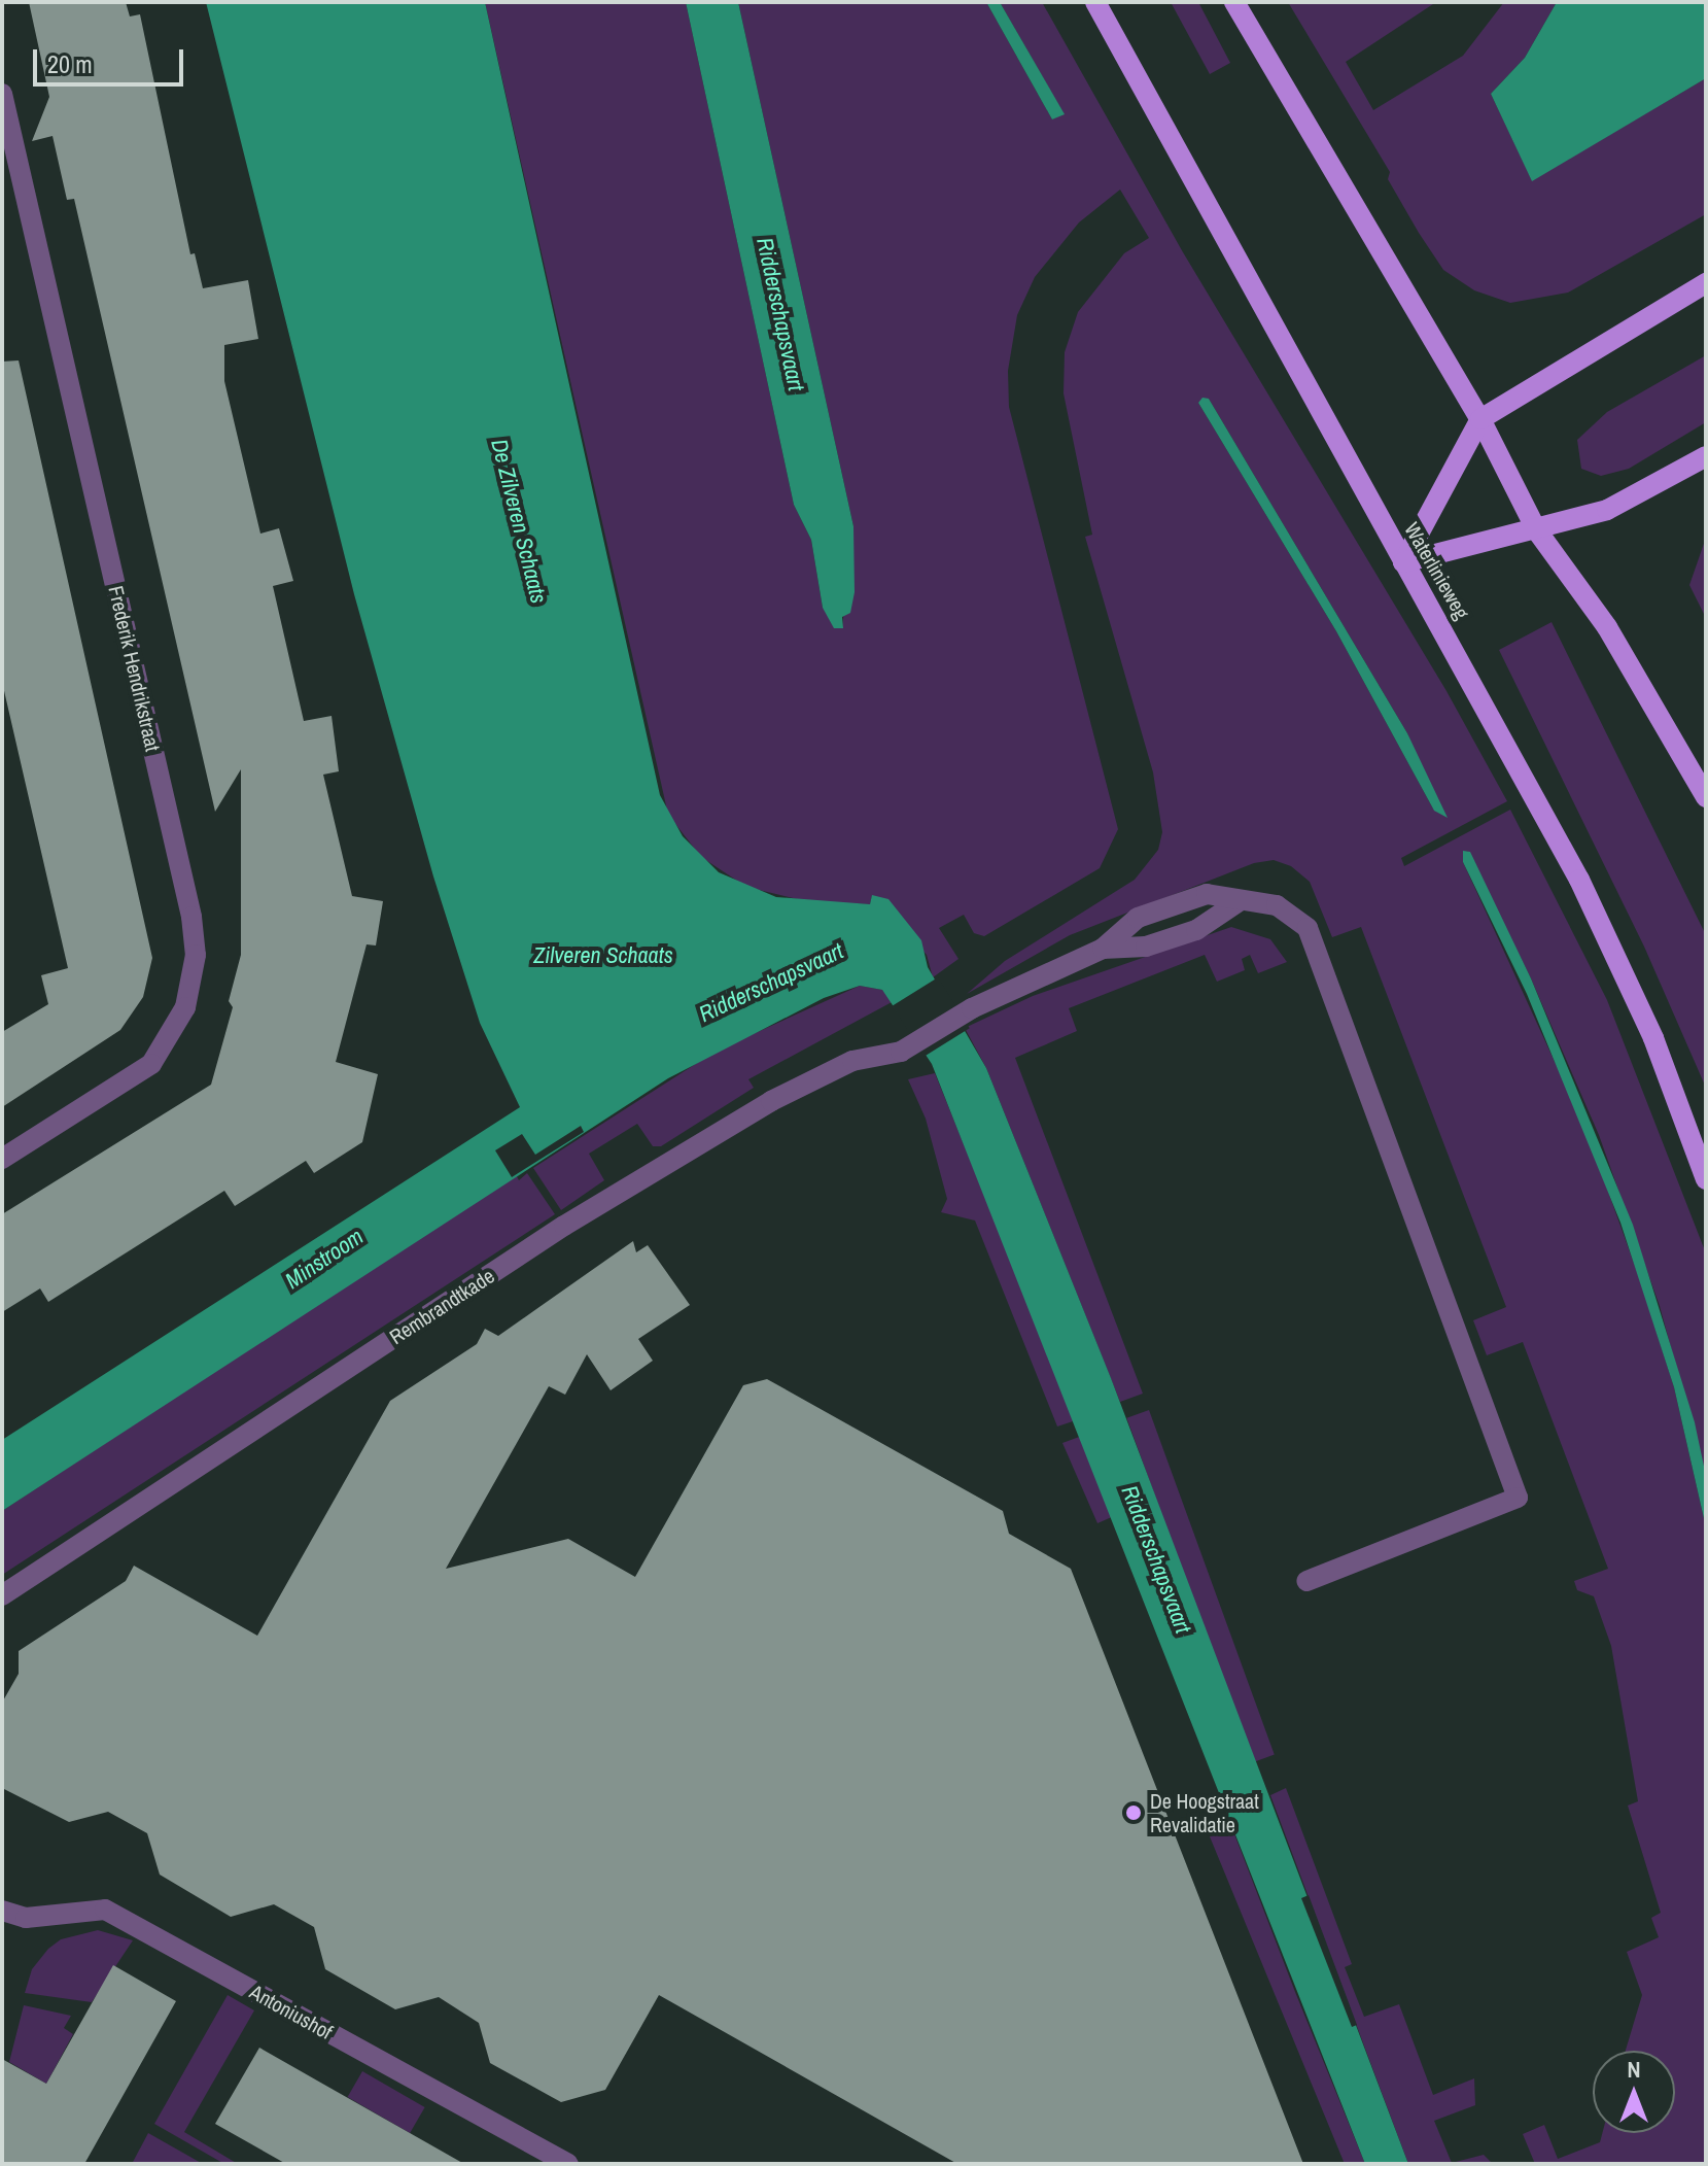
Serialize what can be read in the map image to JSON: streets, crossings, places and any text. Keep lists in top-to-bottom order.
{
  "streets": {
    "main road": ["Waterlinieweg"],
    "street": ["Frederik Hendrikstraat", "Rembrandtkade", "Antoniushof"]
  },
  "water": [
    "Ridderschapsvaart",
    "De Zilveren Schaats",
    "Zilveren Schaats",
    "Minstroom"
  ],
  "places": ["De Hoogstraat Revalidatie"],
  "scale_bar": "20 m",
  "north": "top"
}
